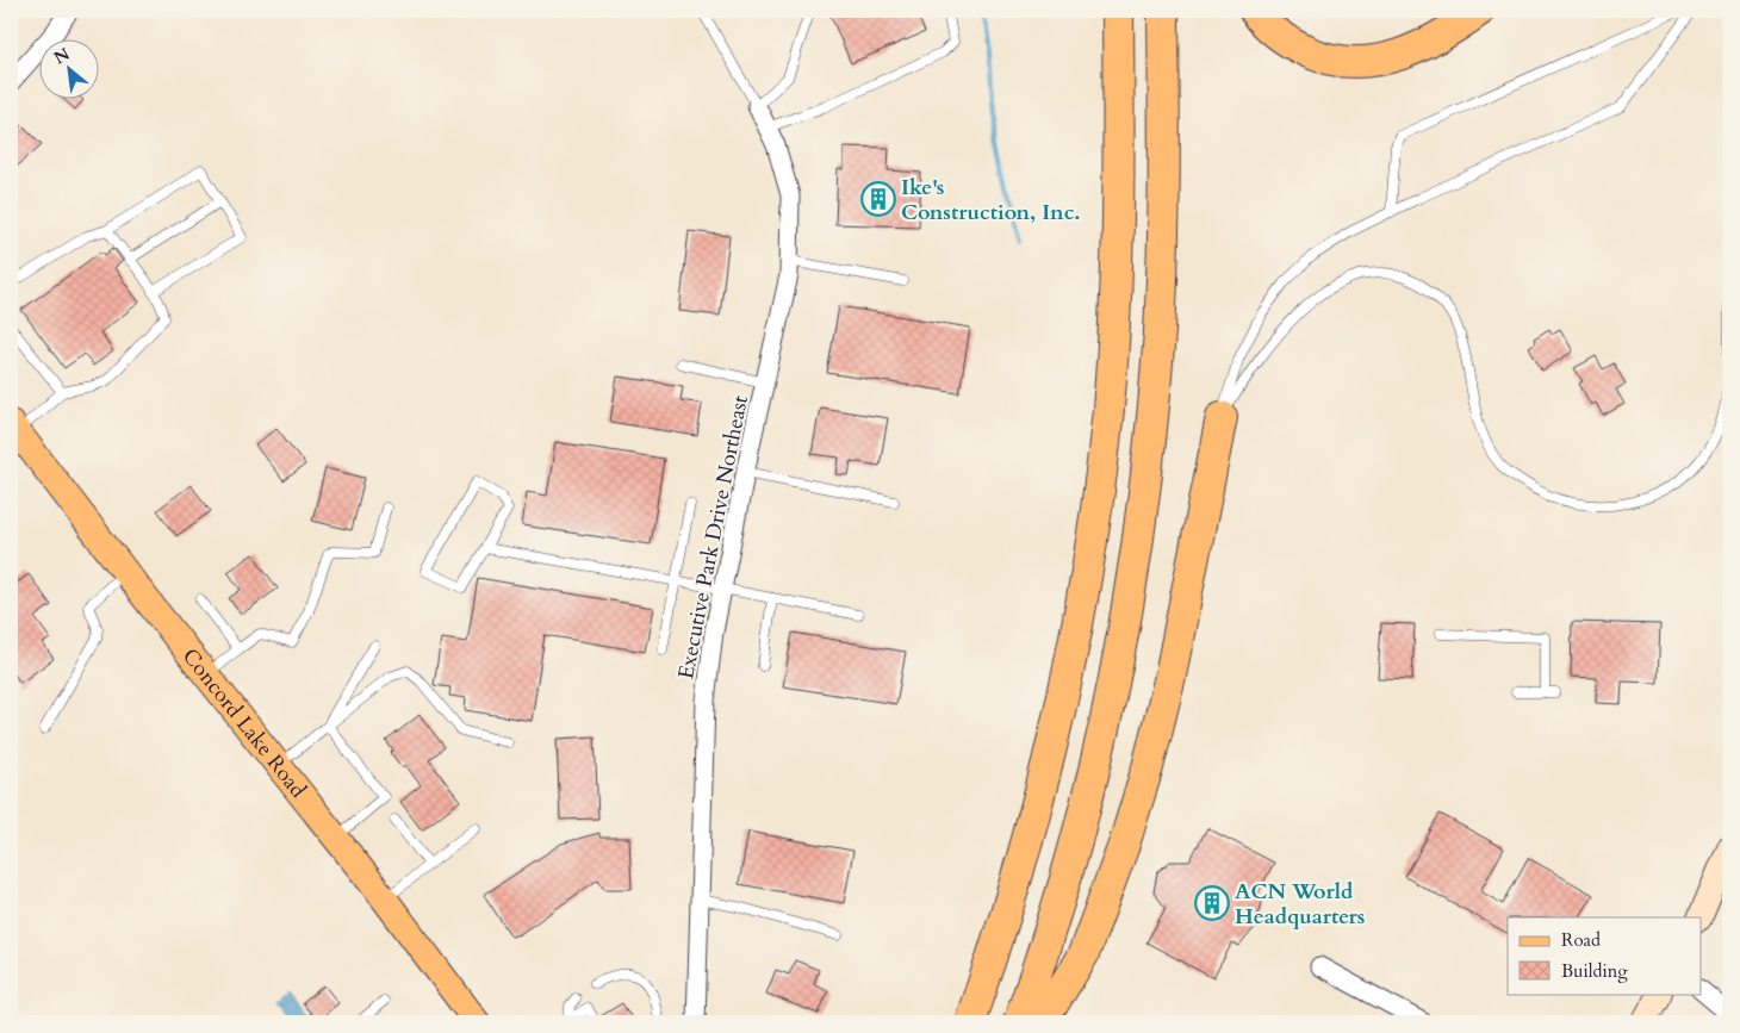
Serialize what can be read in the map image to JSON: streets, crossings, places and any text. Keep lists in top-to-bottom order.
{
  "streets": {
    "main road": ["Concord Lake Road"],
    "street": ["Executive Park Drive Northeast"]
  },
  "places": {
    "building": ["Ike's Construction, Inc.", "ACN World Headquarters"]
  },
  "legend": ["Road", "Building"],
  "north": "top left"
}
